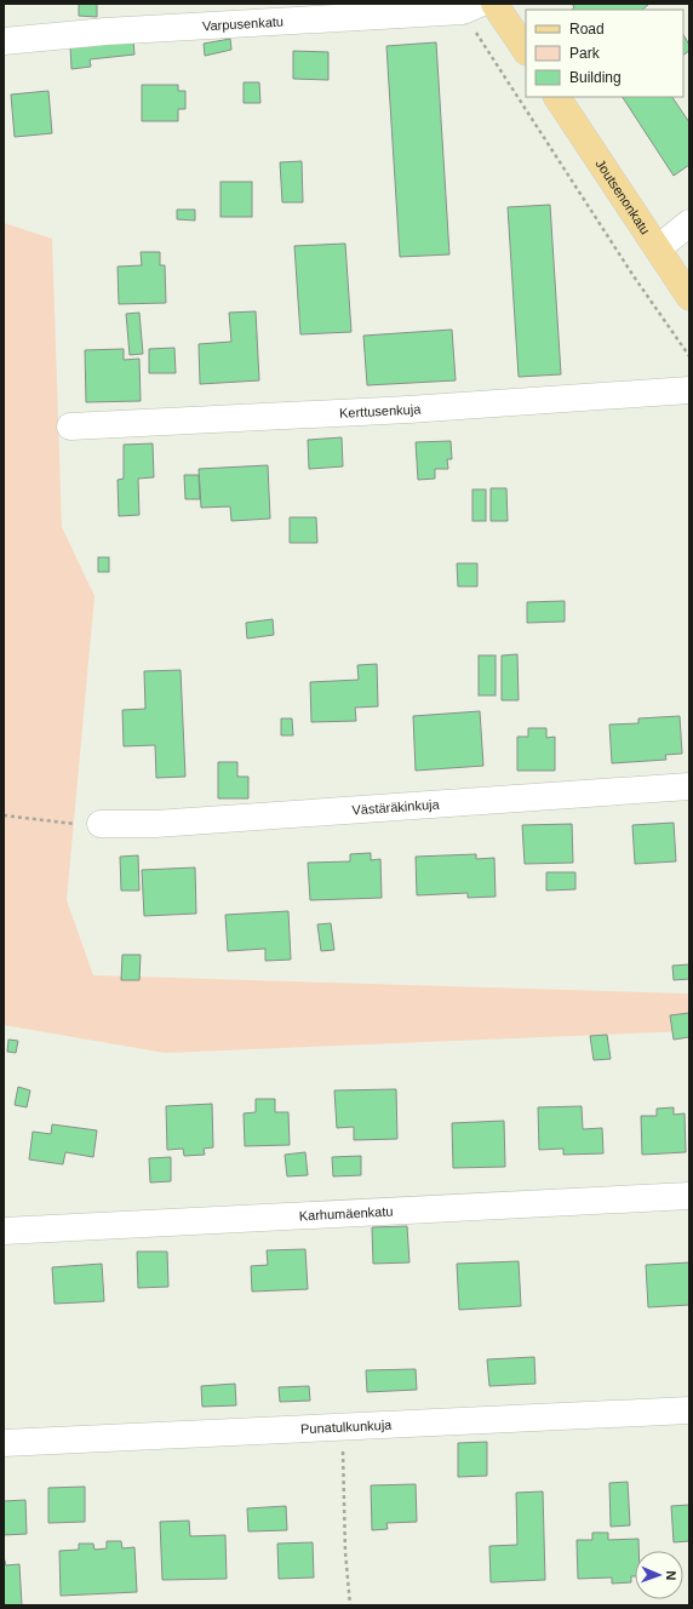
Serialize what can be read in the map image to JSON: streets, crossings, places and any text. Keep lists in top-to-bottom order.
{
  "streets": {
    "main road": ["Joutsenonkatu"],
    "street": [
      "Varpusenkatu",
      "Kerttusenkuja",
      "Västäräkinkuja",
      "Karhumäenkatu",
      "Punatulkunkuja"
    ]
  },
  "legend": ["Road", "Park", "Building"],
  "north": "right"
}
